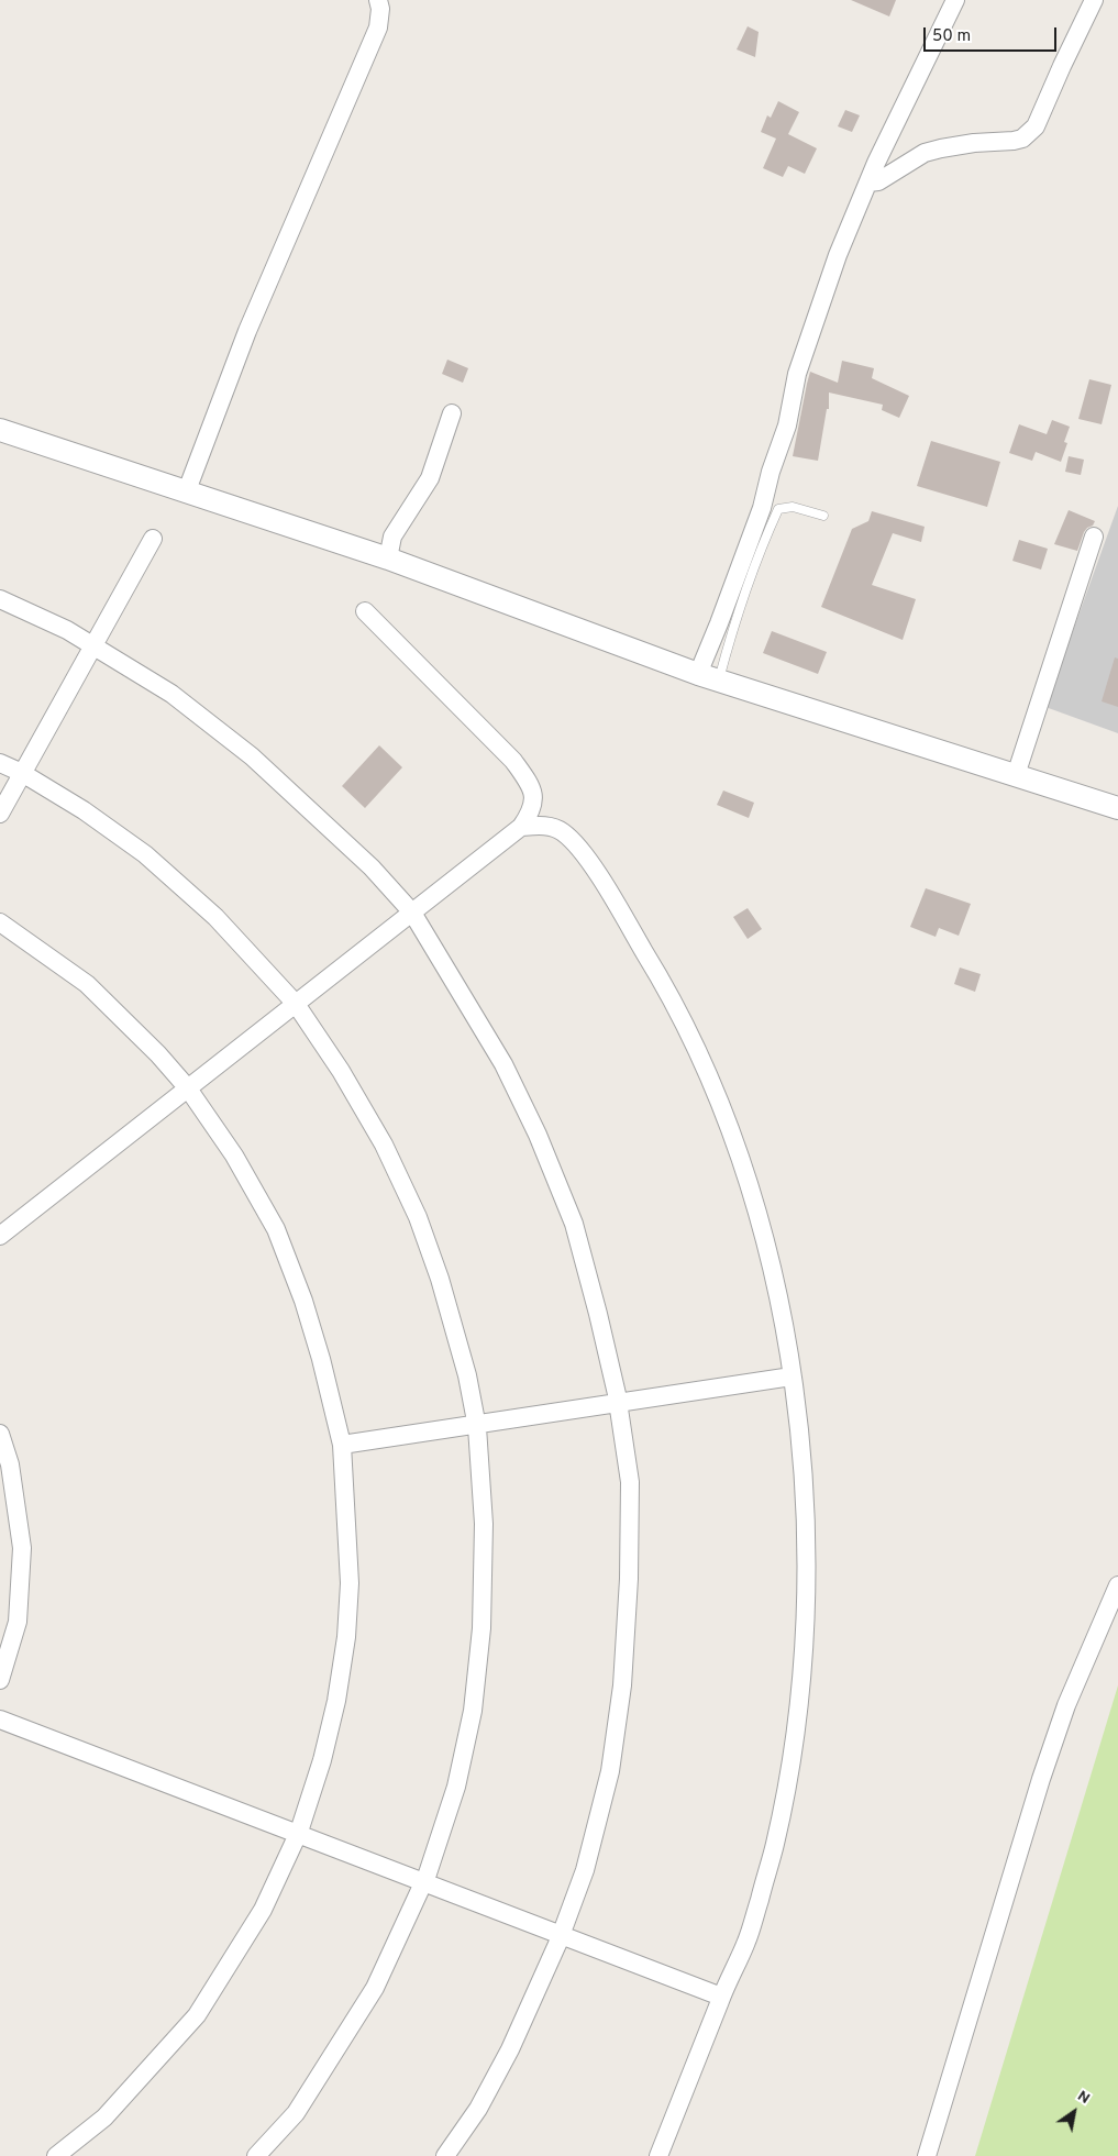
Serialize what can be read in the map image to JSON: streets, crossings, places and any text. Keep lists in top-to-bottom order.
{
  "scale_bar": "50 m",
  "north": "top right"
}
